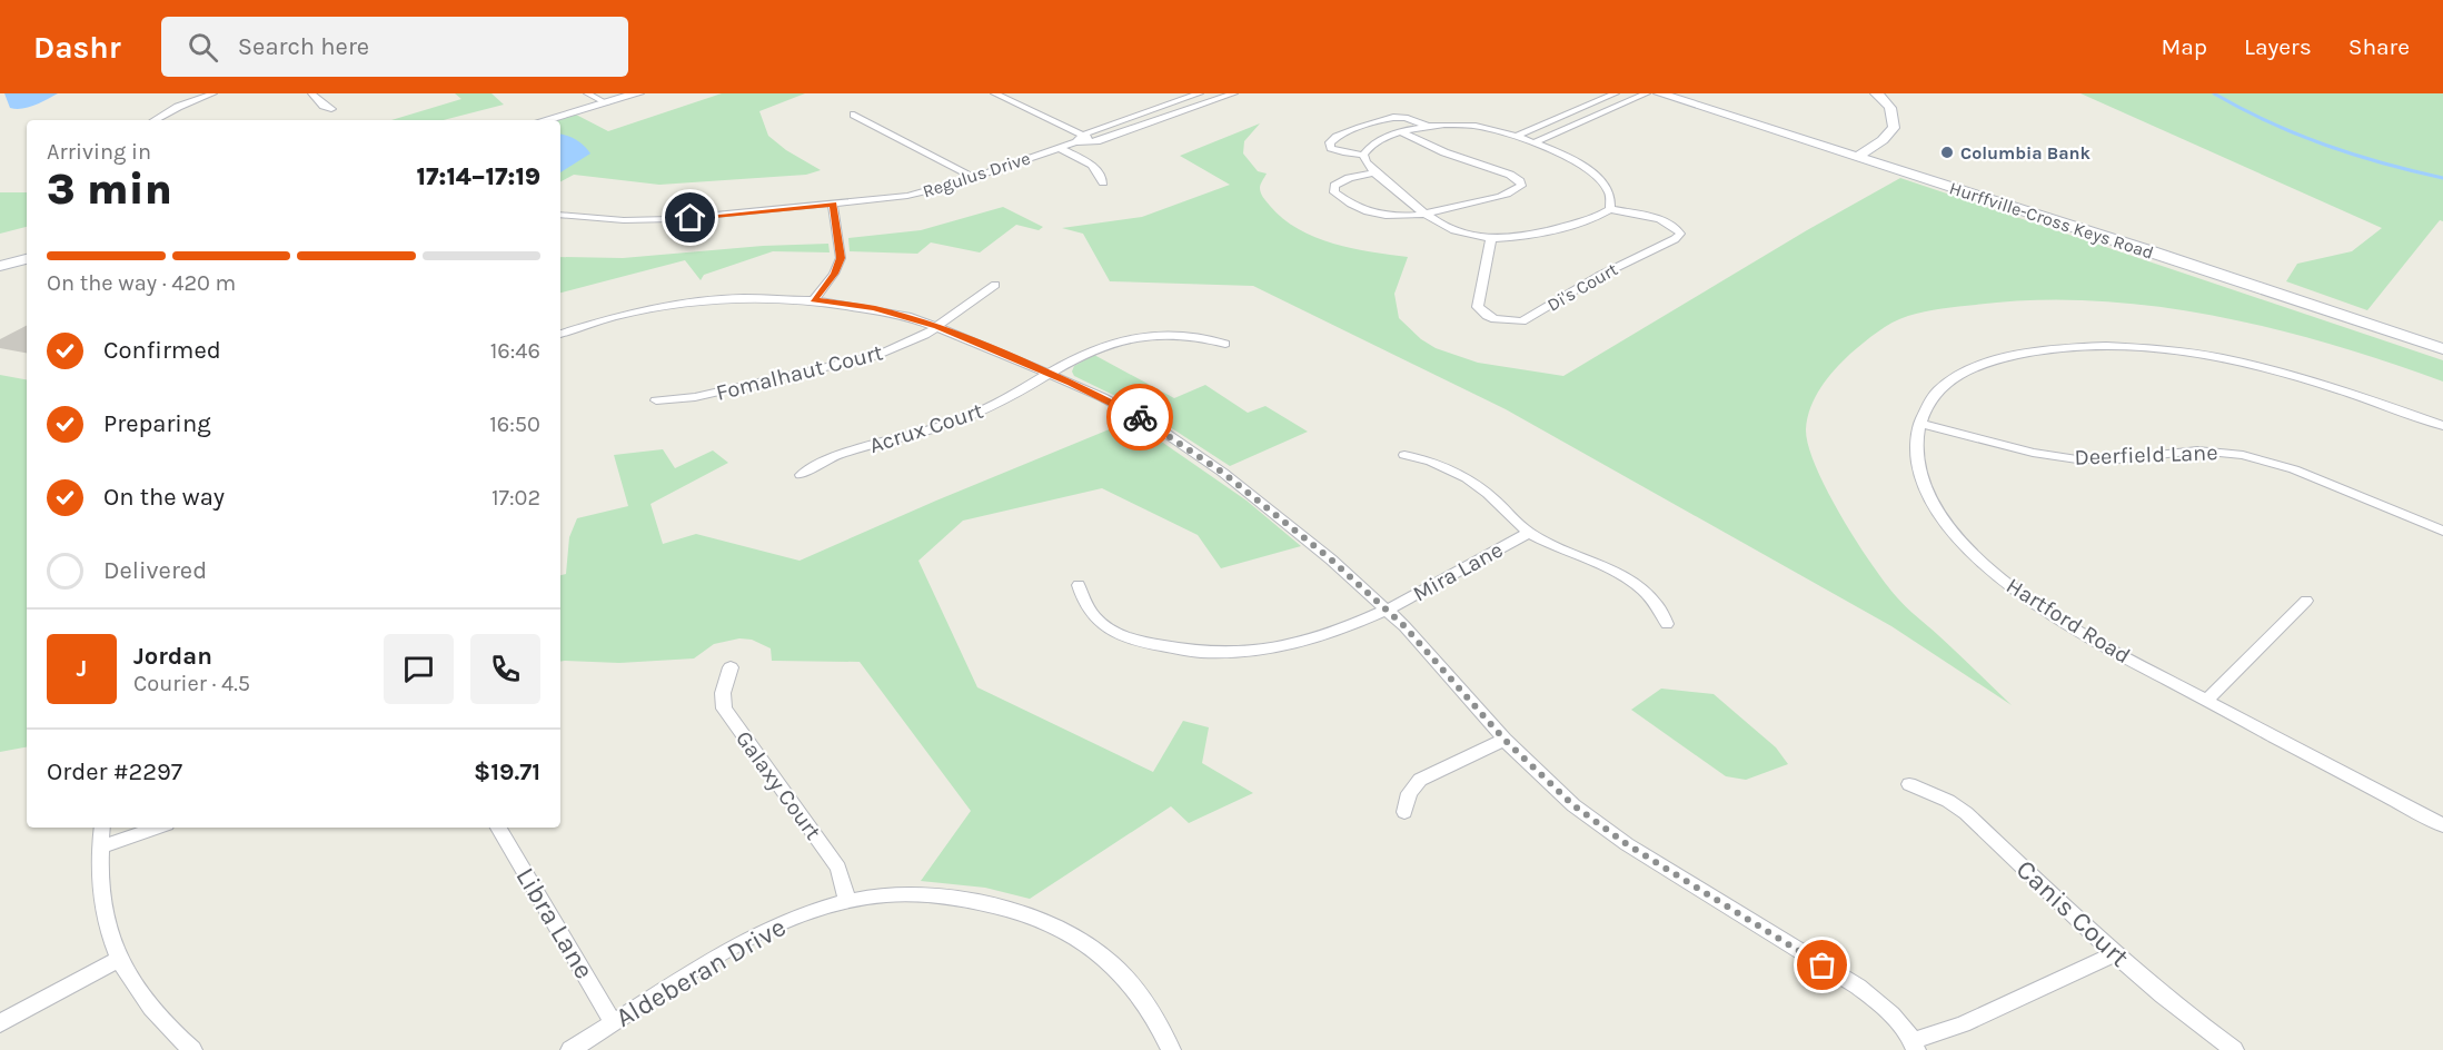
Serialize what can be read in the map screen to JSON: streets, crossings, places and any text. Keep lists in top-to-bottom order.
{
  "streets": {
    "main road": ["Hurffville-Cross Keys Road"],
    "street": [
      "Regulus Drive",
      "Di's Court",
      "Fomalhaut Court",
      "Acrux Court",
      "Deerfield Lane",
      "Mira Lane",
      "Hartford Road",
      "Galaxy Court",
      "Canis Court",
      "Libra Lane",
      "Aldeberan Drive"
    ]
  },
  "crossings": [
    ["Deerfield Lane", "Hartford Road"],
    ["Galaxy Court", "Aldeberan Drive"],
    ["Libra Lane", "Aldeberan Drive"]
  ],
  "places": ["Columbia Bank"],
  "page": {
    "header": "Dashr",
    "search": "Search here",
    "nav": ["Map", "Layers", "Share"],
    "heading": ["3 min", "Arriving in", "17:14–17:19"],
    "panel": [
      "Jordan",
      "Courier · 4.5",
      "Order #2297",
      "$19.71"
    ],
    "bar": "On the way · 420 m",
    "list": [
      ["Confirmed", "16:46"],
      ["Preparing", "16:50"],
      ["On the way", "17:02"],
      "Delivered"
    ],
    "round": "J"
  }
}
